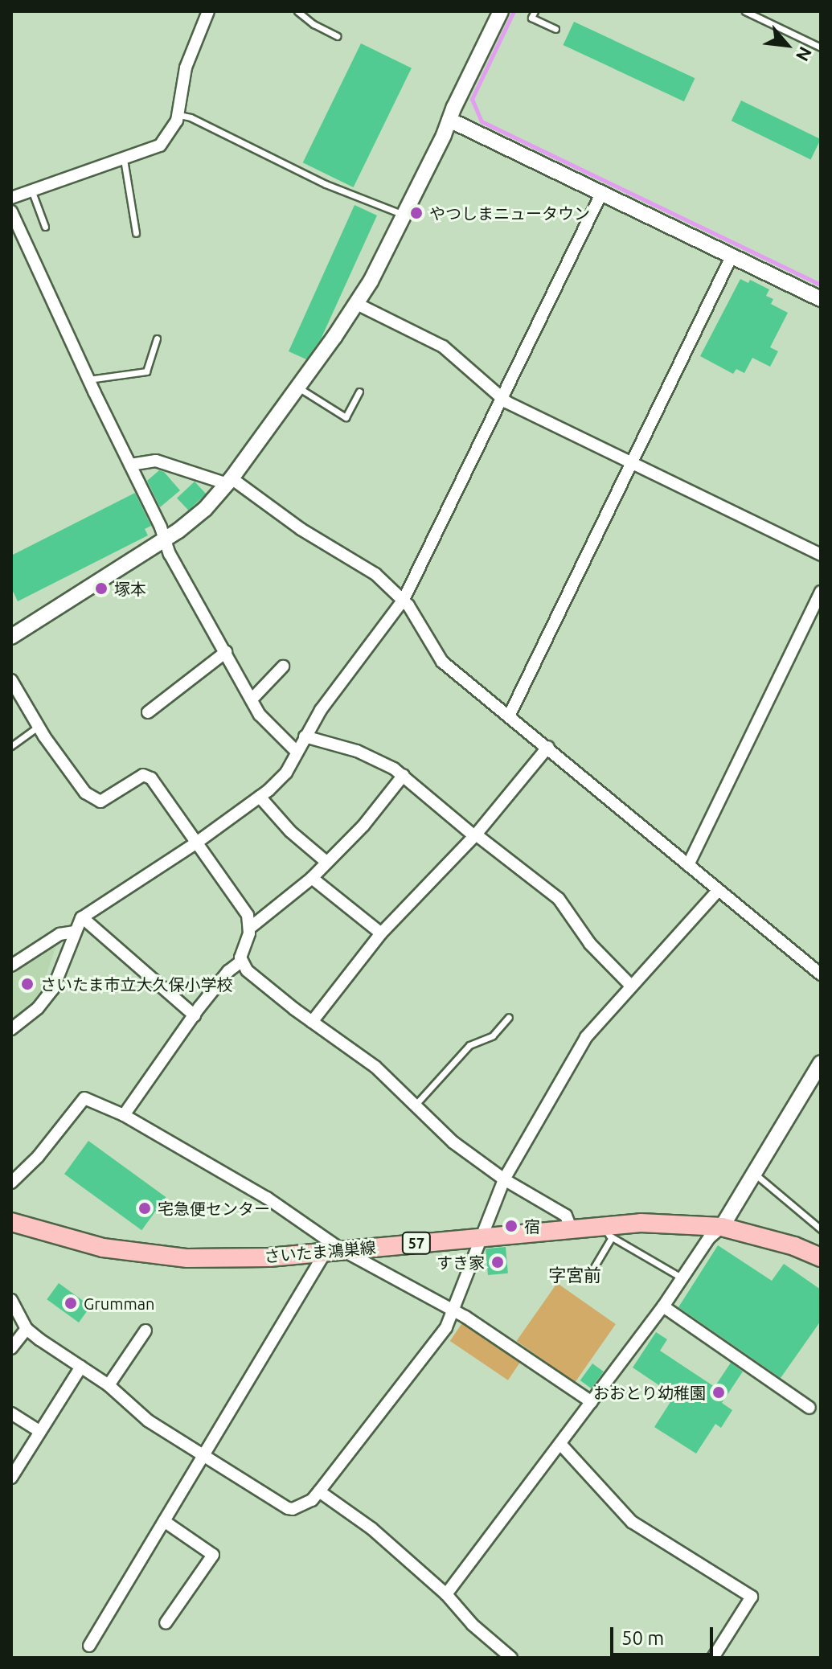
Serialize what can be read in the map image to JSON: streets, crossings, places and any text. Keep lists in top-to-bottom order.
{
  "streets": {
    "main road": ["57", "さいたま鴻巣線"]
  },
  "districts": ["字宮前"],
  "places": [
    "やつしまニュータウン",
    "塚本",
    "さいたま市立大久保小学校",
    "宅急便センター",
    "宿",
    "すき家",
    "Grumman",
    "おおとり幼稚園"
  ],
  "scale_bar": "50 m",
  "north": "bottom right"
}
